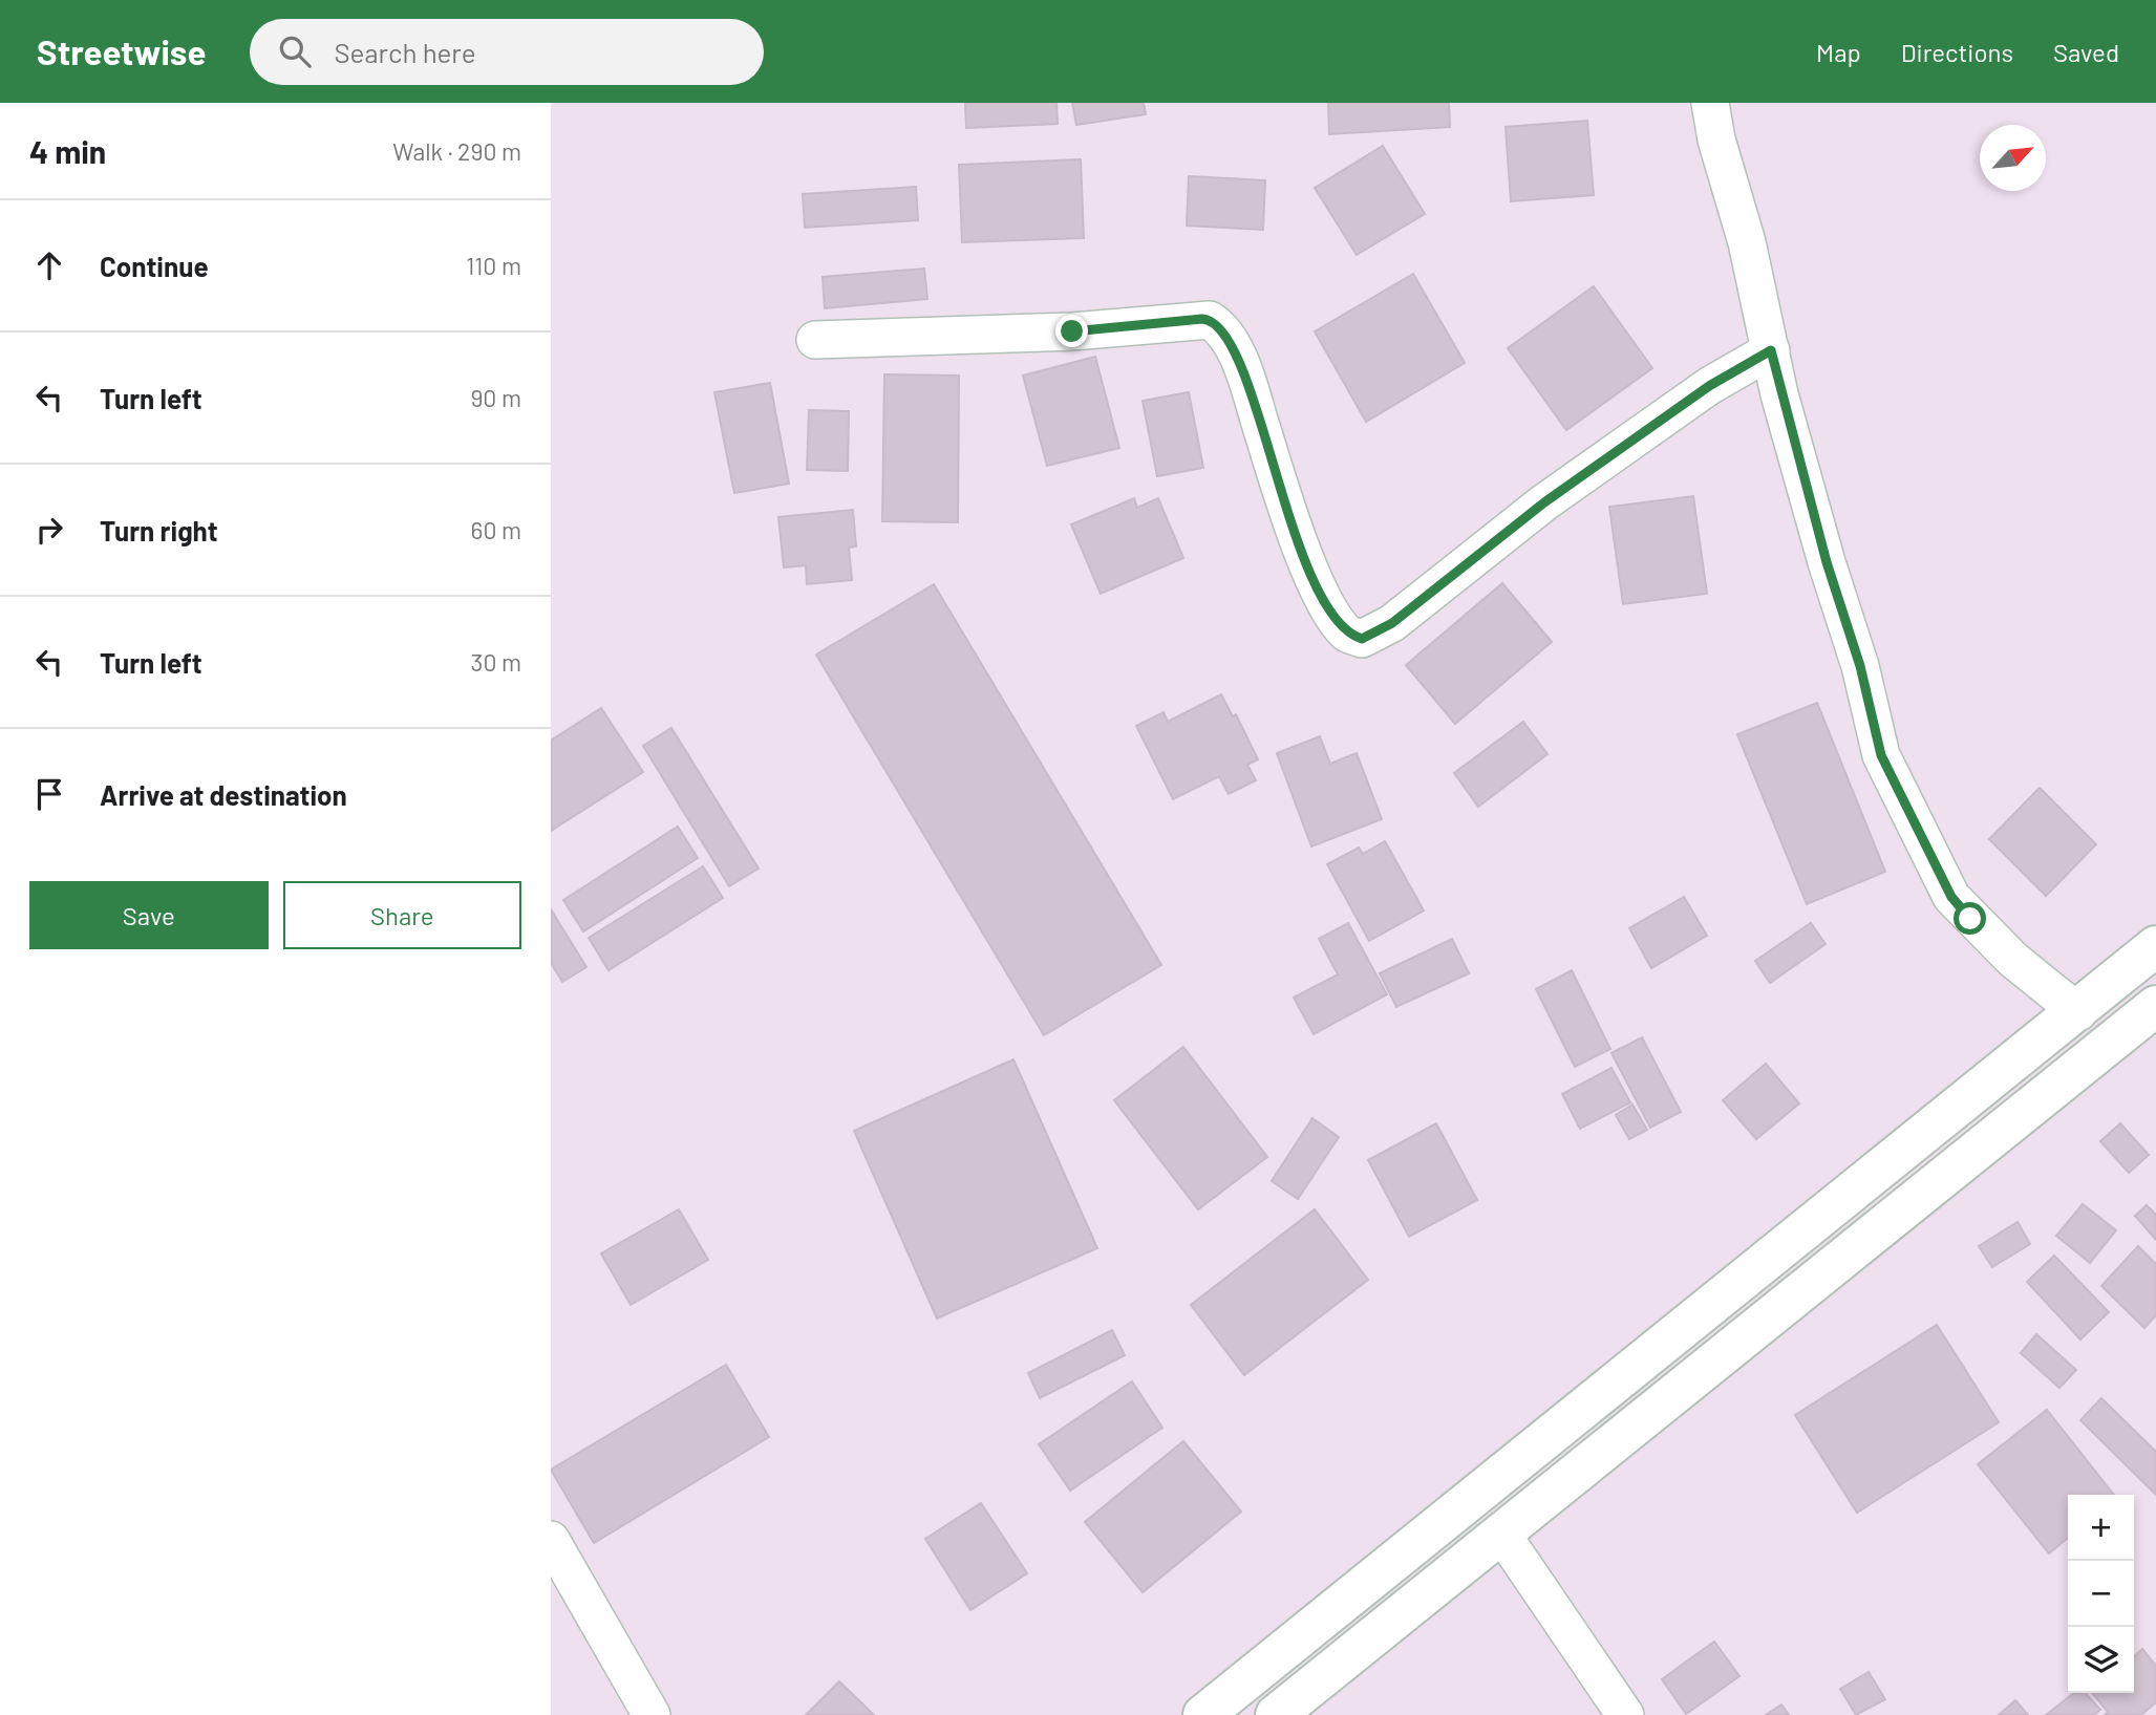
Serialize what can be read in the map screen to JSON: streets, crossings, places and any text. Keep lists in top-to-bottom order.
{
  "north": "top right",
  "page": {
    "header": "Streetwise",
    "search": "Search here",
    "nav": ["Map", "Directions", "Saved"],
    "heading": ["4 min", "Walk · 290 m"],
    "list": [
      ["Continue", "110 m"],
      ["Turn left", "90 m"],
      ["Turn right", "60 m"],
      ["Turn left", "30 m"],
      "Arrive at destination"
    ],
    "buttons": ["Save", "Share"],
    "map_buttons": ["+", "−"]
  }
}
